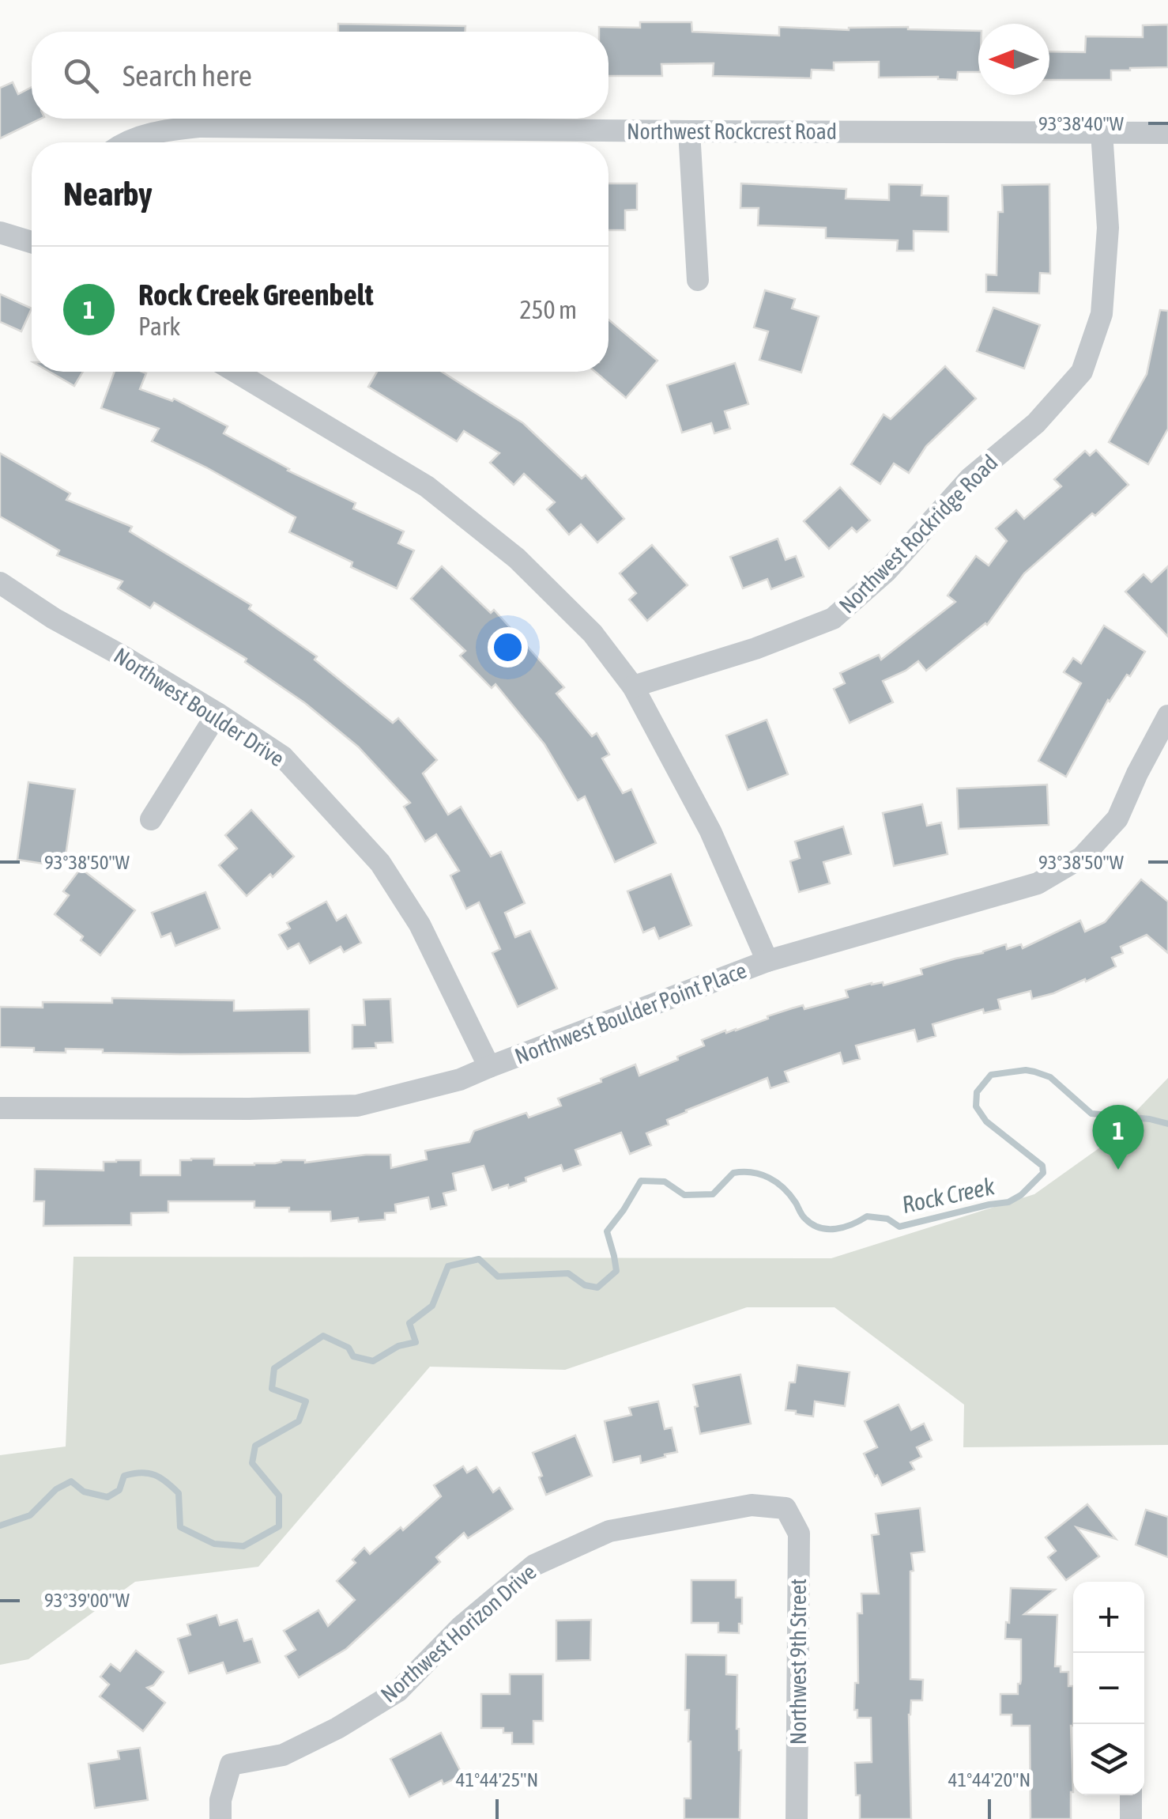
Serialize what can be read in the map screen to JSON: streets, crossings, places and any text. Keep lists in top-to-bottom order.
{
  "streets": {
    "street": [
      "Northwest Rockcrest Road",
      "Northwest Rockridge Road",
      "Northwest Boulder Drive",
      "Northwest Boulder Point Place",
      "Northwest Horizon Drive",
      "Northwest 9th Street"
    ]
  },
  "crossings": [
    ["Northwest Rockcrest Road", "Northwest Rockridge Road"],
    ["Northwest Boulder Drive", "Northwest Boulder Point Place"],
    ["Northwest Horizon Drive", "Northwest 9th Street"]
  ],
  "water": ["Rock Creek"],
  "north": "left",
  "page": {
    "search": "Search here",
    "heading": "Nearby",
    "list": [
      {
        "mark": "1",
        "name": "Rock Creek Greenbelt",
        "note": "Park",
        "value": "250 m"
      }
    ],
    "pins": "1",
    "map_buttons": ["+", "−"]
  },
  "coordinates": [
    "93°38'40\"W",
    "93°38'50\"W",
    "93°39'00\"W",
    "41°44'25\"N",
    "41°44'20\"N"
  ]
}
